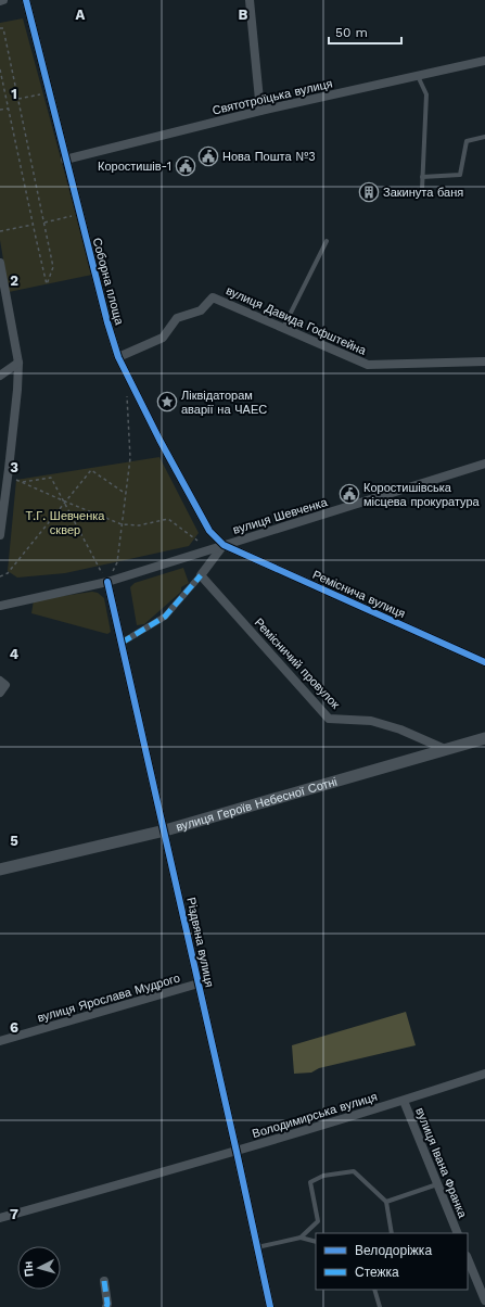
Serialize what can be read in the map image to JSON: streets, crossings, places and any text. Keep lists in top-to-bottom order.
{
  "streets": {
    "street": [
      "Святотроїцька вулиця",
      "Соборна площа",
      "вулиця Давида Гофштейна",
      "вулиця Шевченка",
      "Реміснича вулиця",
      "Ремісничий провулок",
      "вулиця Героїв Небесної Сотні",
      "Різдвяна вулиця",
      "вулиця Ярослава Мудрого",
      "Володимирська вулиця",
      "вулиця Івана Франка"
    ]
  },
  "crossings": [
    ["Святотроїцька вулиця", "Соборна площа"],
    ["Соборна площа", "вулиця Давида Гофштейна"],
    ["Соборна площа", "вулиця Шевченка"],
    ["Соборна площа", "Реміснича вулиця"],
    ["вулиця Шевченка", "Реміснича вулиця"],
    ["вулиця Шевченка", "Різдвяна вулиця"],
    ["Ремісничий провулок", "вулиця Героїв Небесної Сотні"],
    ["вулиця Героїв Небесної Сотні", "Різдвяна вулиця"],
    ["Різдвяна вулиця", "вулиця Ярослава Мудрого"],
    ["Різдвяна вулиця", "Володимирська вулиця"],
    ["Володимирська вулиця", "вулиця Івана Франка"]
  ],
  "parks": ["Т.Г. Шевченка сквер"],
  "places": {
    "public building": ["Нова Пошта №3", "Коростишів-1", "Коростишівська місцева прокуратура"],
    "building": ["Закинута баня"],
    "place": ["Ліквідаторам аварії на ЧАЕС"]
  },
  "legend": ["Велодоріжка", "Стежка"],
  "scale_bar": "50 m",
  "north": "left",
  "grid": {
    "columns": ["A", "B"],
    "rows": [
      "1",
      "2",
      "3",
      "4",
      "5",
      "6",
      "7"
    ]
  }
}
